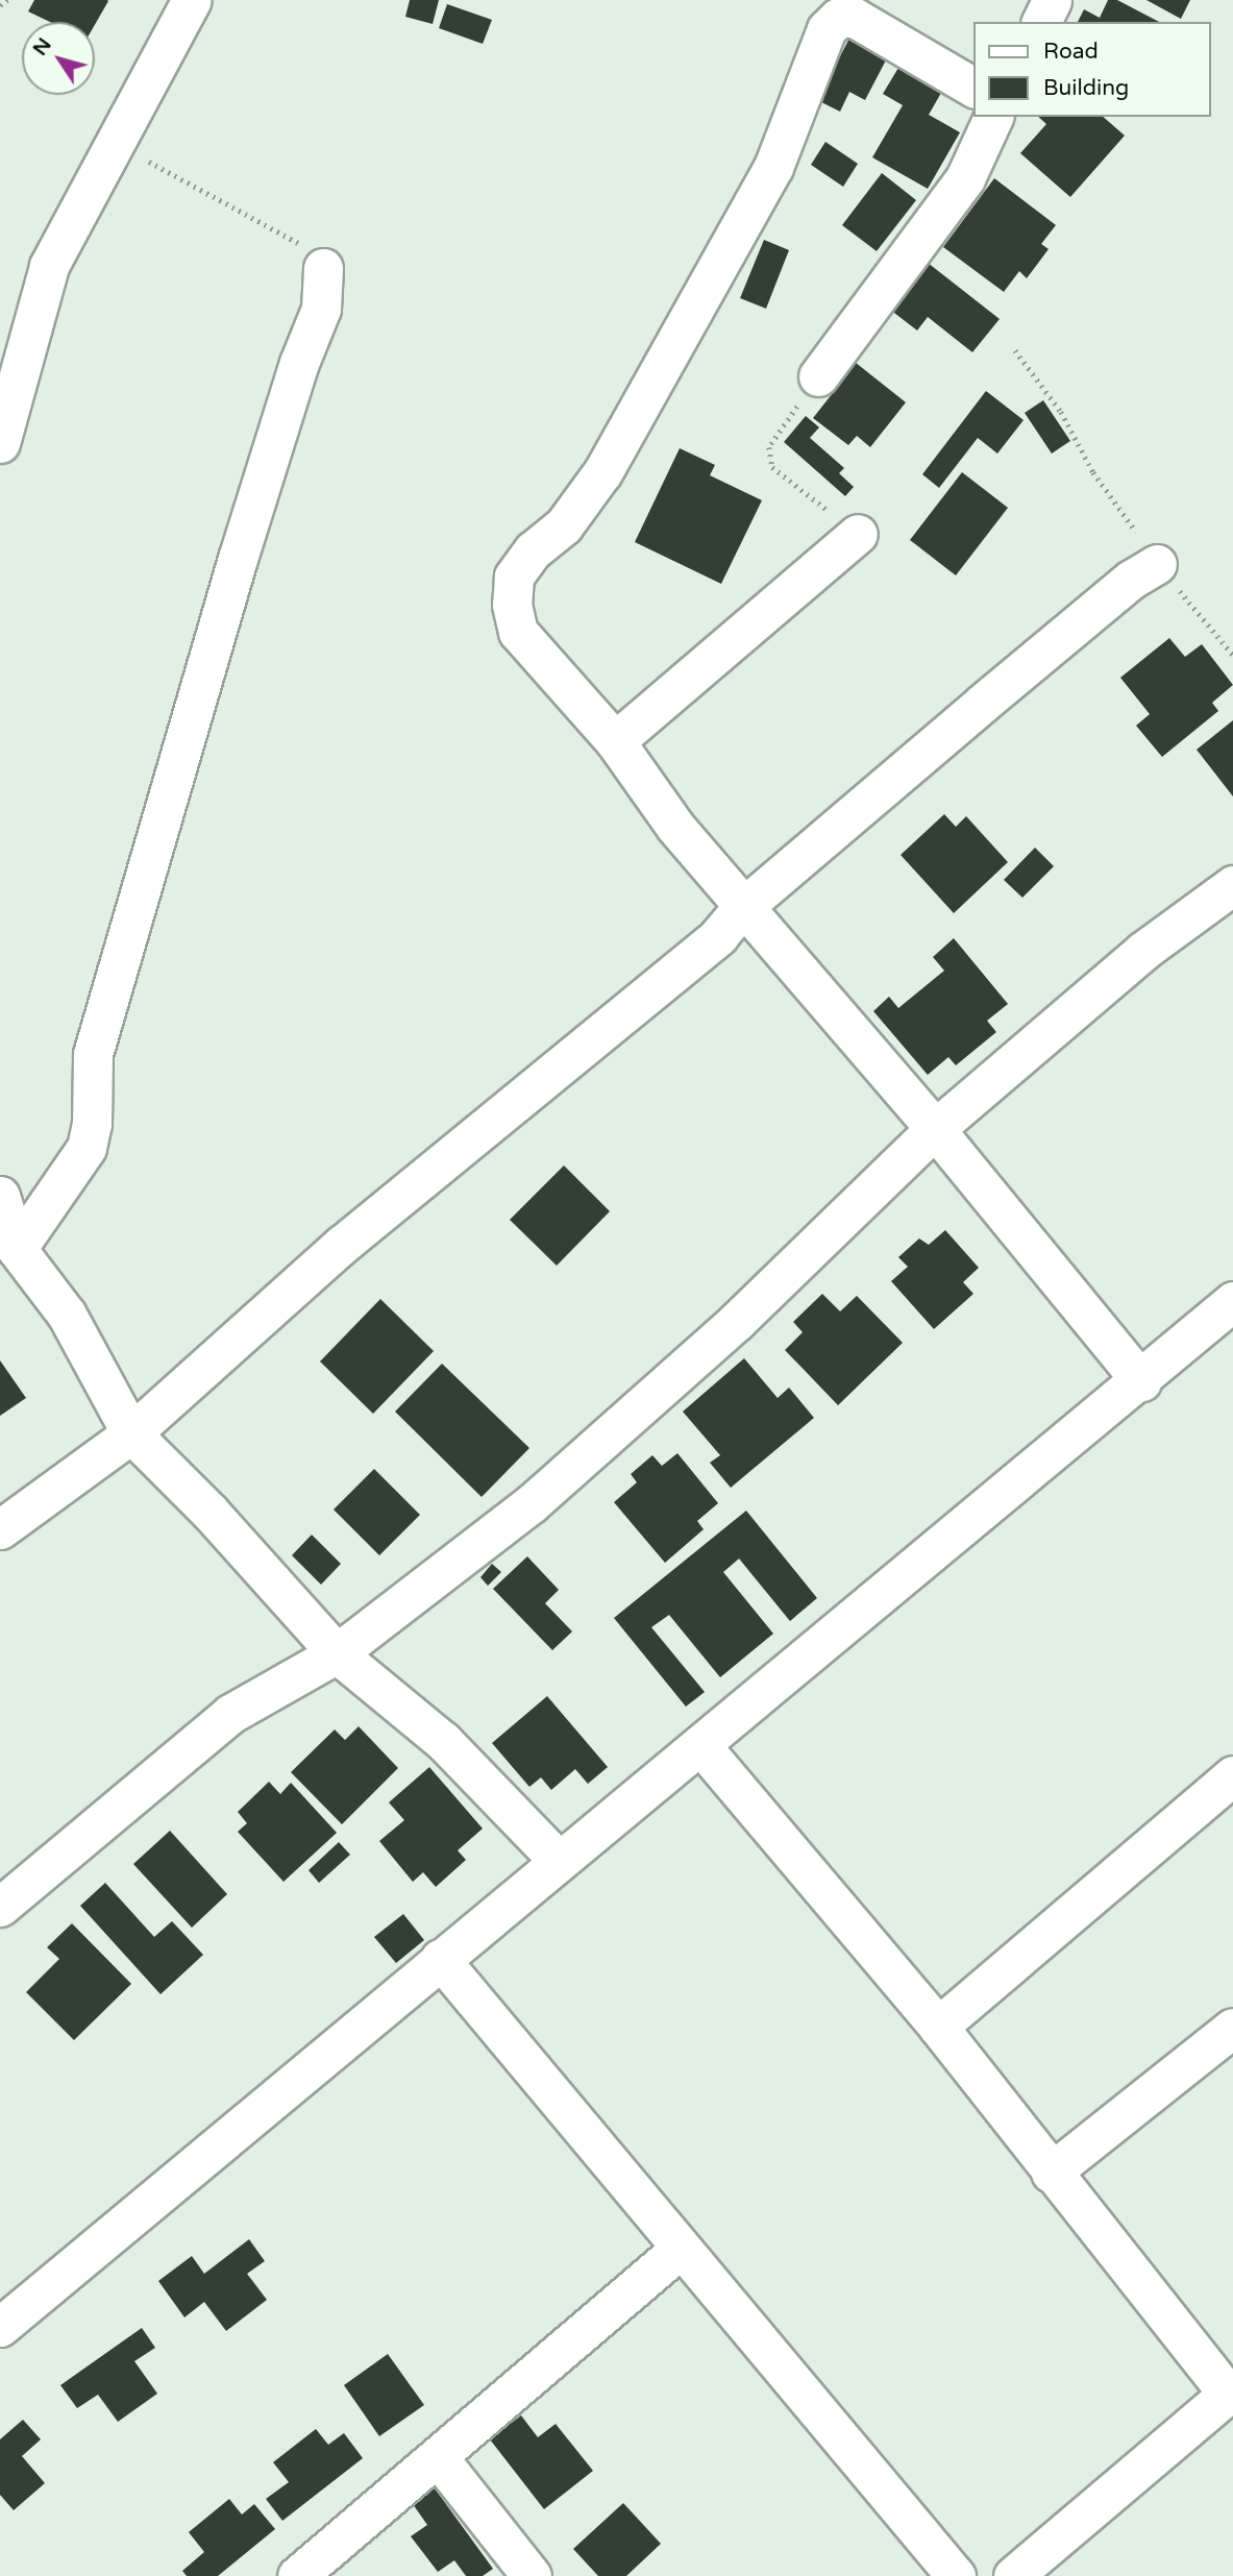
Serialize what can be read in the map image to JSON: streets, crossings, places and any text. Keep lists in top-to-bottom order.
{
  "legend": ["Road", "Building"],
  "north": "top left"
}
